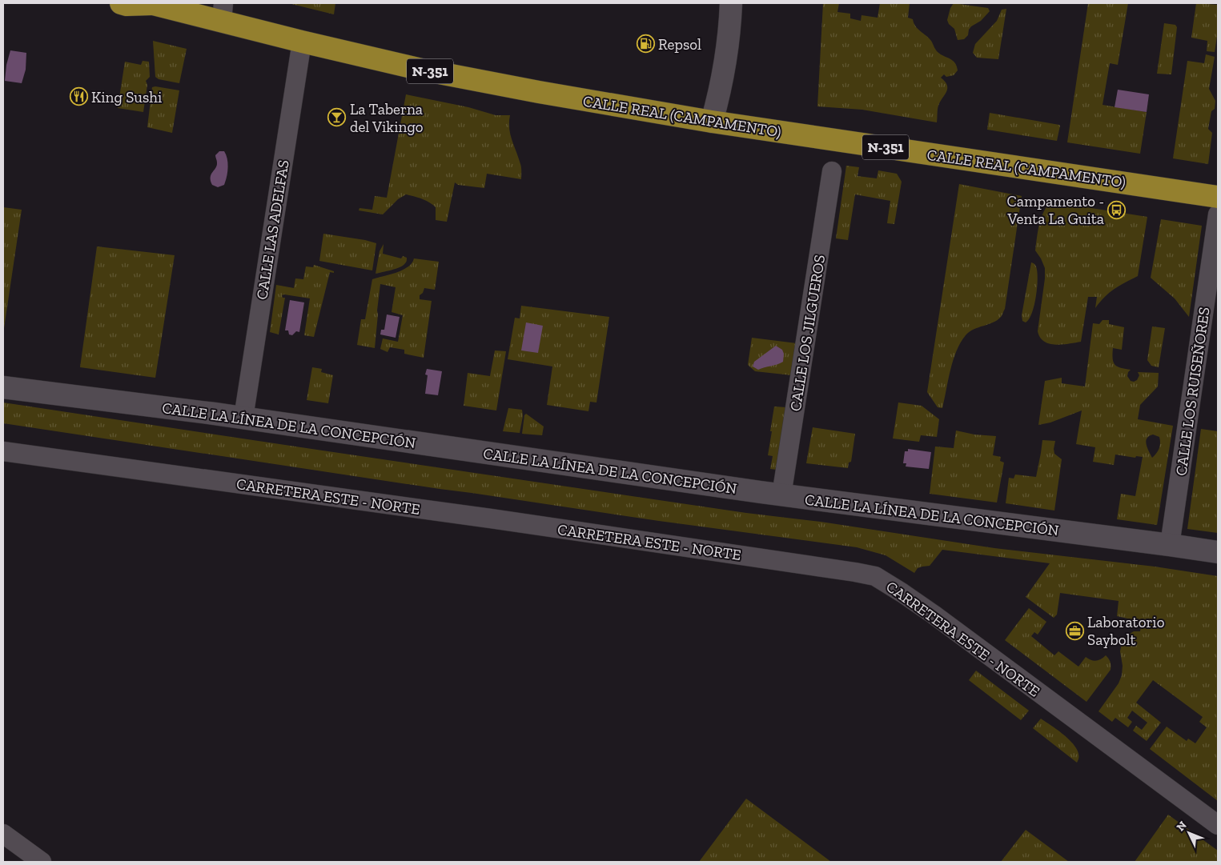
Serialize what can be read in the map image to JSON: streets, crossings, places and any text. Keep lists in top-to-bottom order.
{
  "streets": {
    "highway": ["N-351", "CALLE REAL (CAMPAMENTO)"],
    "street": [
      "CALLE LAS ADELFAS",
      "CALLE LOS JILGUEROS",
      "CALLE LOS RUISEÑORES",
      "CALLE LA LÍNEA DE LA CONCEPCIÓN",
      "CARRETERA ESTE - NORTE"
    ]
  },
  "crossings": [
    ["CALLE REAL (CAMPAMENTO)", "CALLE LAS ADELFAS"],
    ["CALLE LAS ADELFAS", "CALLE LA LÍNEA DE LA CONCEPCIÓN"],
    ["CALLE LOS JILGUEROS", "CALLE LA LÍNEA DE LA CONCEPCIÓN"],
    ["CALLE LOS RUISEÑORES", "CALLE LA LÍNEA DE LA CONCEPCIÓN"]
  ],
  "places": {
    "fuel station": ["Repsol"],
    "restaurant": ["King Sushi"],
    "bar": ["La Taberna del Vikingo"],
    "bus stop": ["Campamento - Venta La Guita"],
    "office": ["Laboratorio Saybolt"]
  },
  "north": "top left"
}
